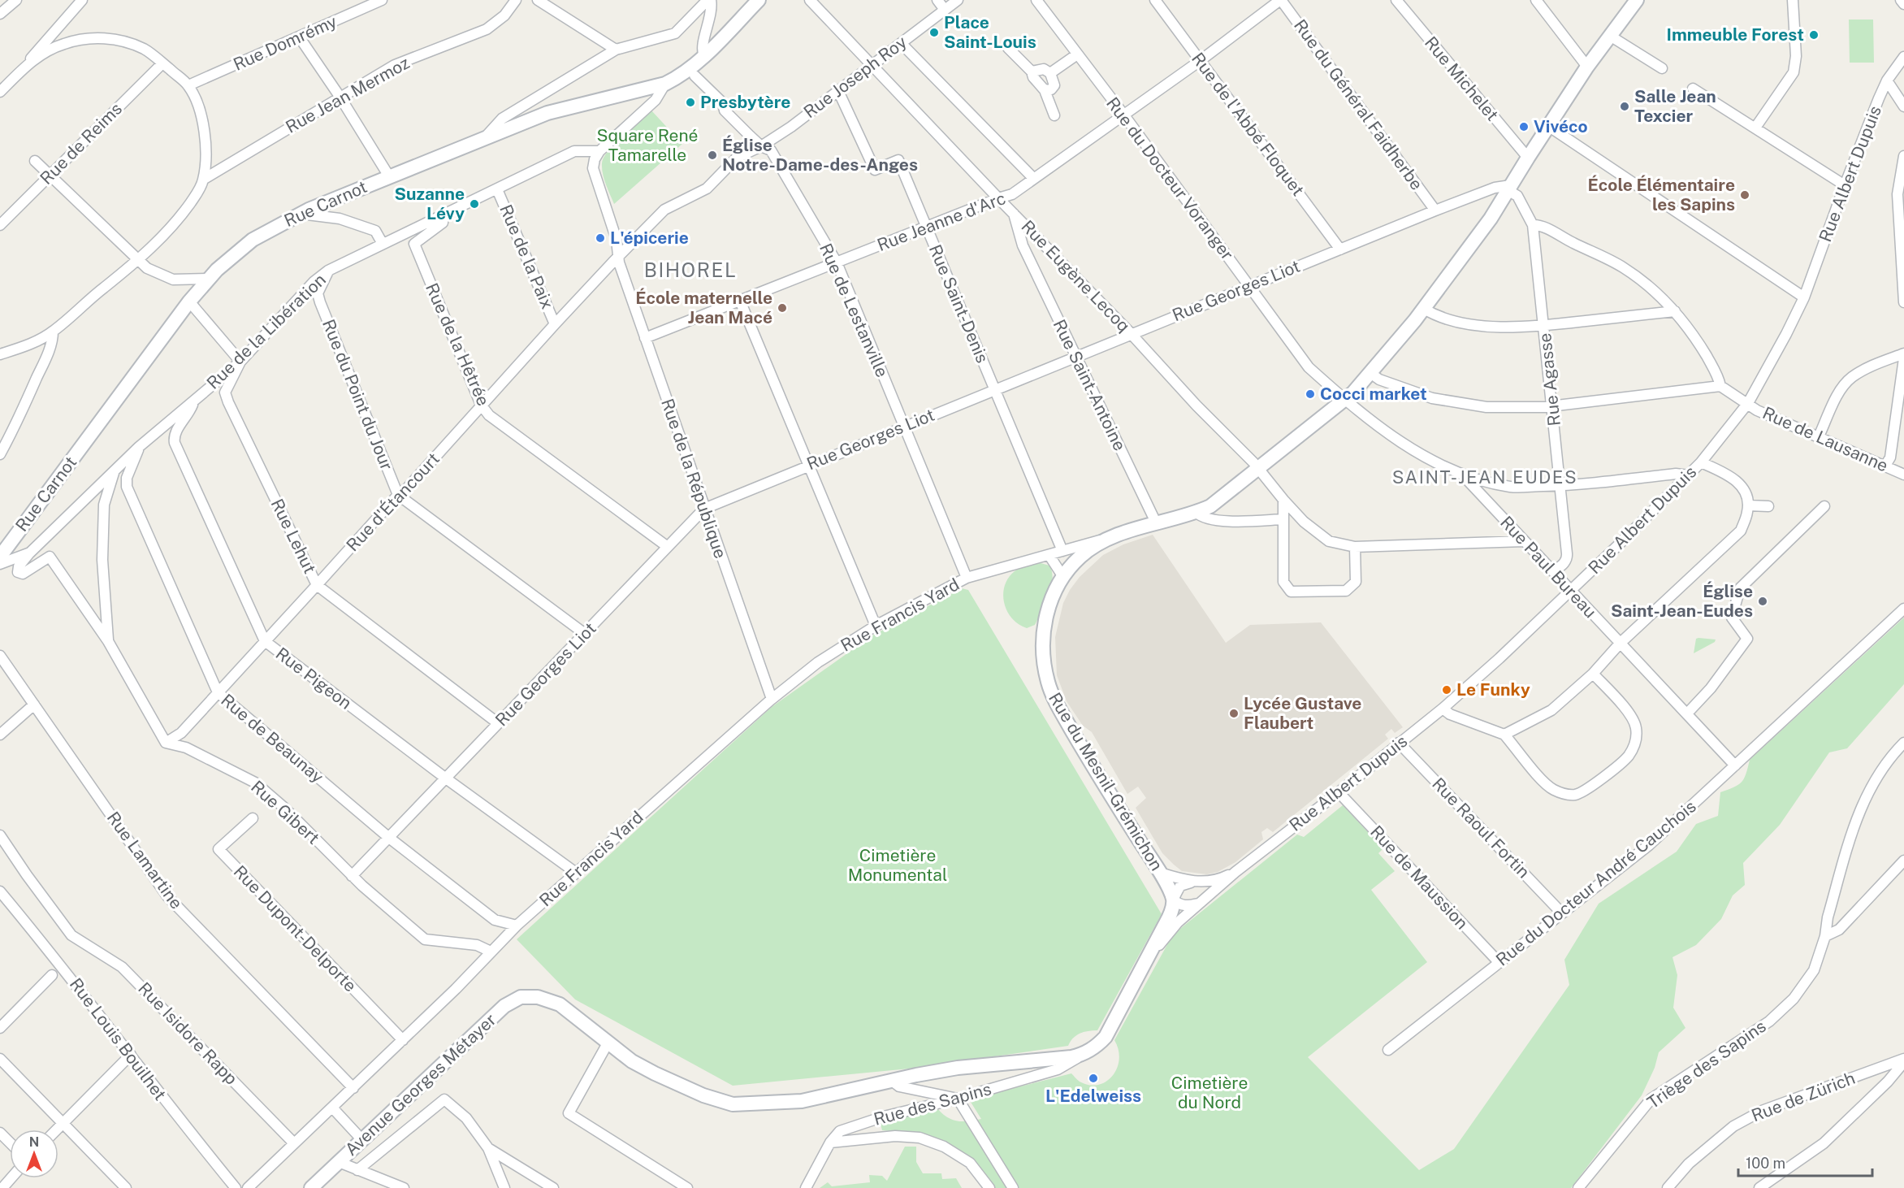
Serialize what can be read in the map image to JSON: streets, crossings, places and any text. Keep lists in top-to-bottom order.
{
  "streets": {
    "street": [
      "Rue Domrémy",
      "Rue Joseph Roy",
      "Rue Michelet",
      "Rue Jean Mermoz",
      "Rue du Général Faidherbe",
      "Rue de l'Abbé Floquet",
      "Rue de Reims",
      "Rue Albert Dupuis",
      "Rue du Docteur Voranger",
      "Rue Carnot",
      "Rue Jeanne d'Arc",
      "Rue de la Paix",
      "Rue Eugène Lecoq",
      "Rue Georges Liot",
      "Rue Saint-Denis",
      "Rue de Lestanville",
      "Rue de la Libération",
      "Rue de la Hêtrée",
      "Rue Agasse",
      "Rue Saint-Antoine",
      "Rue du Point du Jour",
      "Rue de Lausanne",
      "Rue de la République",
      "Rue d'Étancourt",
      "Rue Lehut",
      "Rue Paul Bureau",
      "Rue Francis Yard",
      "Rue Pigeon",
      "Rue de Beaunay",
      "Rue du Mesnil-Grémichon",
      "Rue Gibert",
      "Rue Raoul Fortin",
      "Rue Lamartine",
      "Rue de Maussion",
      "Rue du Docteur André Cauchois",
      "Rue Dupont-Delporte",
      "Rue Isidore Rapp",
      "Rue Louis Bouilhet",
      "Triège des Sapins",
      "Avenue Georges Métayer",
      "Rue de Zürich",
      "Rue des Sapins"
    ]
  },
  "crossings": [
    ["Rue Joseph Roy", "Rue Eugène Lecoq"],
    ["Rue Joseph Roy", "Rue Saint-Denis"],
    ["Rue Joseph Roy", "Rue de Lestanville"],
    ["Rue Joseph Roy", "Rue de la République"],
    ["Rue Joseph Roy", "Rue d'Étancourt"],
    ["Rue Michelet", "Rue du Mesnil-Grémichon"],
    ["Rue du Général Faidherbe", "Rue Jeanne d'Arc"],
    ["Rue du Général Faidherbe", "Rue Georges Liot"],
    ["Rue de l'Abbé Floquet", "Rue Jeanne d'Arc"],
    ["Rue de l'Abbé Floquet", "Rue Georges Liot"],
    ["Rue Albert Dupuis", "Rue de Lausanne"],
    ["Rue Albert Dupuis", "Rue Paul Bureau"],
    ["Rue Albert Dupuis", "Rue du Mesnil-Grémichon"],
    ["Rue Albert Dupuis", "Rue Raoul Fortin"],
    ["Rue Albert Dupuis", "Rue de Maussion"],
    ["Rue du Docteur Voranger", "Rue Jeanne d'Arc"],
    ["Rue du Docteur Voranger", "Rue Georges Liot"],
    ["Rue du Docteur Voranger", "Rue Paul Bureau"],
    ["Rue du Docteur Voranger", "Rue du Mesnil-Grémichon"],
    ["Rue Jeanne d'Arc", "Rue Eugène Lecoq"],
    ["Rue Jeanne d'Arc", "Rue Saint-Denis"],
    ["Rue Jeanne d'Arc", "Rue de Lestanville"],
    ["Rue Jeanne d'Arc", "Rue de la République"],
    ["Rue de la Paix", "Rue de la Libération"],
    ["Rue de la Paix", "Rue d'Étancourt"],
    ["Rue Eugène Lecoq", "Rue Georges Liot"],
    ["Rue Eugène Lecoq", "Rue Saint-Antoine"],
    ["Rue Eugène Lecoq", "Rue Paul Bureau"],
    ["Rue Eugène Lecoq", "Rue du Mesnil-Grémichon"],
    ["Rue Georges Liot", "Rue Saint-Denis"],
    ["Rue Georges Liot", "Rue de Lestanville"],
    ["Rue Georges Liot", "Rue de la Hêtrée"],
    ["Rue Georges Liot", "Rue Agasse"],
    ["Rue Georges Liot", "Rue Saint-Antoine"],
    ["Rue Georges Liot", "Rue de la République"],
    ["Rue Georges Liot", "Rue Lehut"],
    ["Rue Georges Liot", "Rue Pigeon"],
    ["Rue Georges Liot", "Rue de Beaunay"],
    ["Rue Georges Liot", "Rue du Mesnil-Grémichon"],
    ["Rue Georges Liot", "Rue Gibert"],
    ["Rue Saint-Denis", "Rue Francis Yard"],
    ["Rue de Lestanville", "Rue Francis Yard"],
    ["Rue de la Libération", "Rue de la Hêtrée"],
    ["Rue de la Libération", "Rue du Point du Jour"],
    ["Rue de la Libération", "Rue de la République"],
    ["Rue de la Libération", "Rue Lehut"],
    ["Rue de la Libération", "Rue Pigeon"],
    ["Rue de la Libération", "Rue de Beaunay"],
    ["Rue de la Hêtrée", "Rue d'Étancourt"],
    ["Rue Agasse", "Rue Paul Bureau"],
    ["Rue Agasse", "Rue du Mesnil-Grémichon"],
    ["Rue Saint-Antoine", "Rue du Mesnil-Grémichon"],
    ["Rue du Point du Jour", "Rue d'Étancourt"],
    ["Rue de la République", "Rue d'Étancourt"],
    ["Rue de la République", "Rue Francis Yard"],
    ["Rue d'Étancourt", "Rue Lehut"],
    ["Rue d'Étancourt", "Rue Pigeon"],
    ["Rue d'Étancourt", "Rue de Beaunay"],
    ["Rue d'Étancourt", "Rue Gibert"],
    ["Rue Paul Bureau", "Rue du Docteur André Cauchois"],
    ["Rue Francis Yard", "Rue Pigeon"],
    ["Rue Francis Yard", "Rue de Beaunay"],
    ["Rue Francis Yard", "Rue du Mesnil-Grémichon"],
    ["Rue Francis Yard", "Rue Gibert"],
    ["Rue Francis Yard", "Rue Lamartine"],
    ["Rue Francis Yard", "Rue Dupont-Delporte"],
    ["Rue Francis Yard", "Rue Isidore Rapp"],
    ["Rue Raoul Fortin", "Rue du Docteur André Cauchois"],
    ["Rue de Maussion", "Rue du Docteur André Cauchois"]
  ],
  "districts": ["BIHOREL", "SAINT-JEAN EUDES"],
  "parks": ["Square René Tamarelle", "Cimetière Monumental", "Cimetière du Nord"],
  "places": [
    "Place Saint-Louis",
    "Immeuble Forest",
    "Presbytère",
    "Salle Jean Texcier",
    "Vivéco",
    "Église Notre-Dame-des-Anges",
    "École Élémentaire les Sapins",
    "Suzanne Lévy",
    "L'épicerie",
    "École maternelle Jean Macé",
    "Cocci market",
    "Église Saint-Jean-Eudes",
    "Le Funky",
    "Lycée Gustave Flaubert",
    "L'Edelweiss"
  ],
  "scale_bar": "100 m",
  "north": "top"
}
